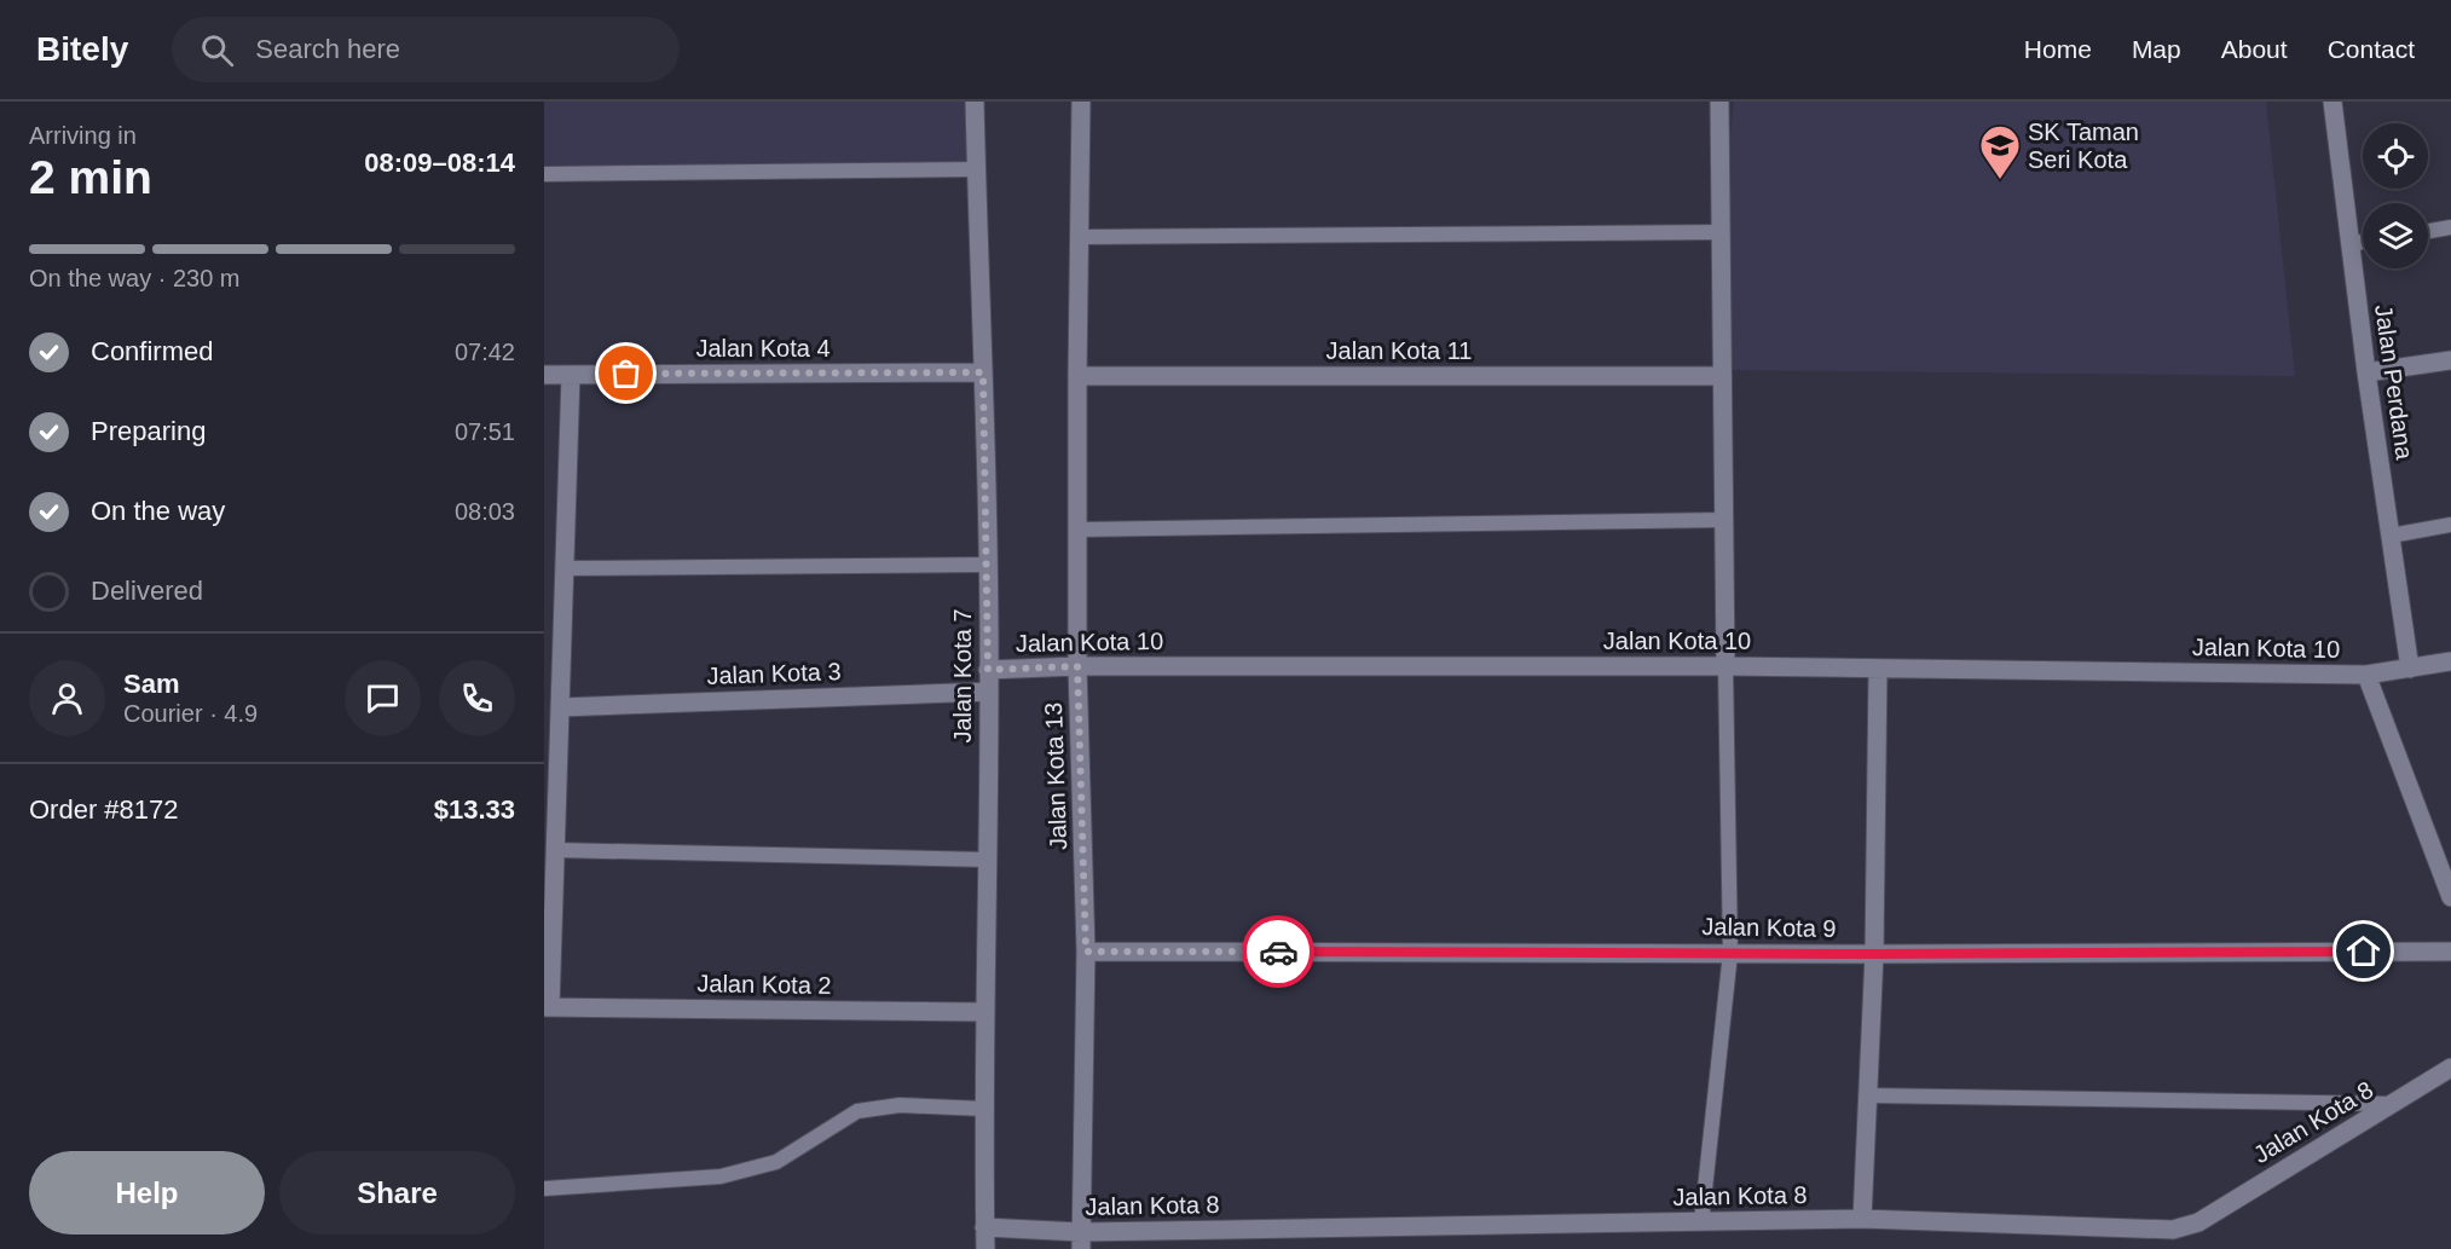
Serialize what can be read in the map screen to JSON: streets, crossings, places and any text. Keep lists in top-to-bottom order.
{
  "streets": {
    "street": [
      "Jalan Kota 4",
      "Jalan Kota 11",
      "Jalan Perdana",
      "Jalan Kota 10",
      "Jalan Kota 3",
      "Jalan Kota 7",
      "Jalan Kota 13",
      "Jalan Kota 9",
      "Jalan Kota 2",
      "Jalan Kota 8"
    ]
  },
  "crossings": [
    ["Jalan Kota 4", "Jalan Kota 7"],
    ["Jalan Kota 11", "Jalan Kota 13"],
    ["Jalan Perdana", "Jalan Kota 10"],
    ["Jalan Kota 10", "Jalan Kota 7"],
    ["Jalan Kota 10", "Jalan Kota 13"],
    ["Jalan Kota 3", "Jalan Kota 7"],
    ["Jalan Kota 7", "Jalan Kota 2"],
    ["Jalan Kota 7", "Jalan Kota 8"],
    ["Jalan Kota 13", "Jalan Kota 9"],
    ["Jalan Kota 13", "Jalan Kota 8"]
  ],
  "places": {
    "school or university": ["SK Taman Seri Kota"]
  },
  "page": {
    "header": "Bitely",
    "search": "Search here",
    "nav": [
      "Home",
      "Map",
      "About",
      "Contact"
    ],
    "heading": ["2 min", "Arriving in", "08:09–08:14"],
    "panel": [
      "Sam",
      "Courier · 4.9",
      "Order #8172",
      "$13.33"
    ],
    "bar": "On the way · 230 m",
    "list": [
      ["Confirmed", "07:42"],
      ["Preparing", "07:51"],
      ["On the way", "08:03"],
      "Delivered"
    ],
    "buttons": ["Help", "Share"]
  }
}
